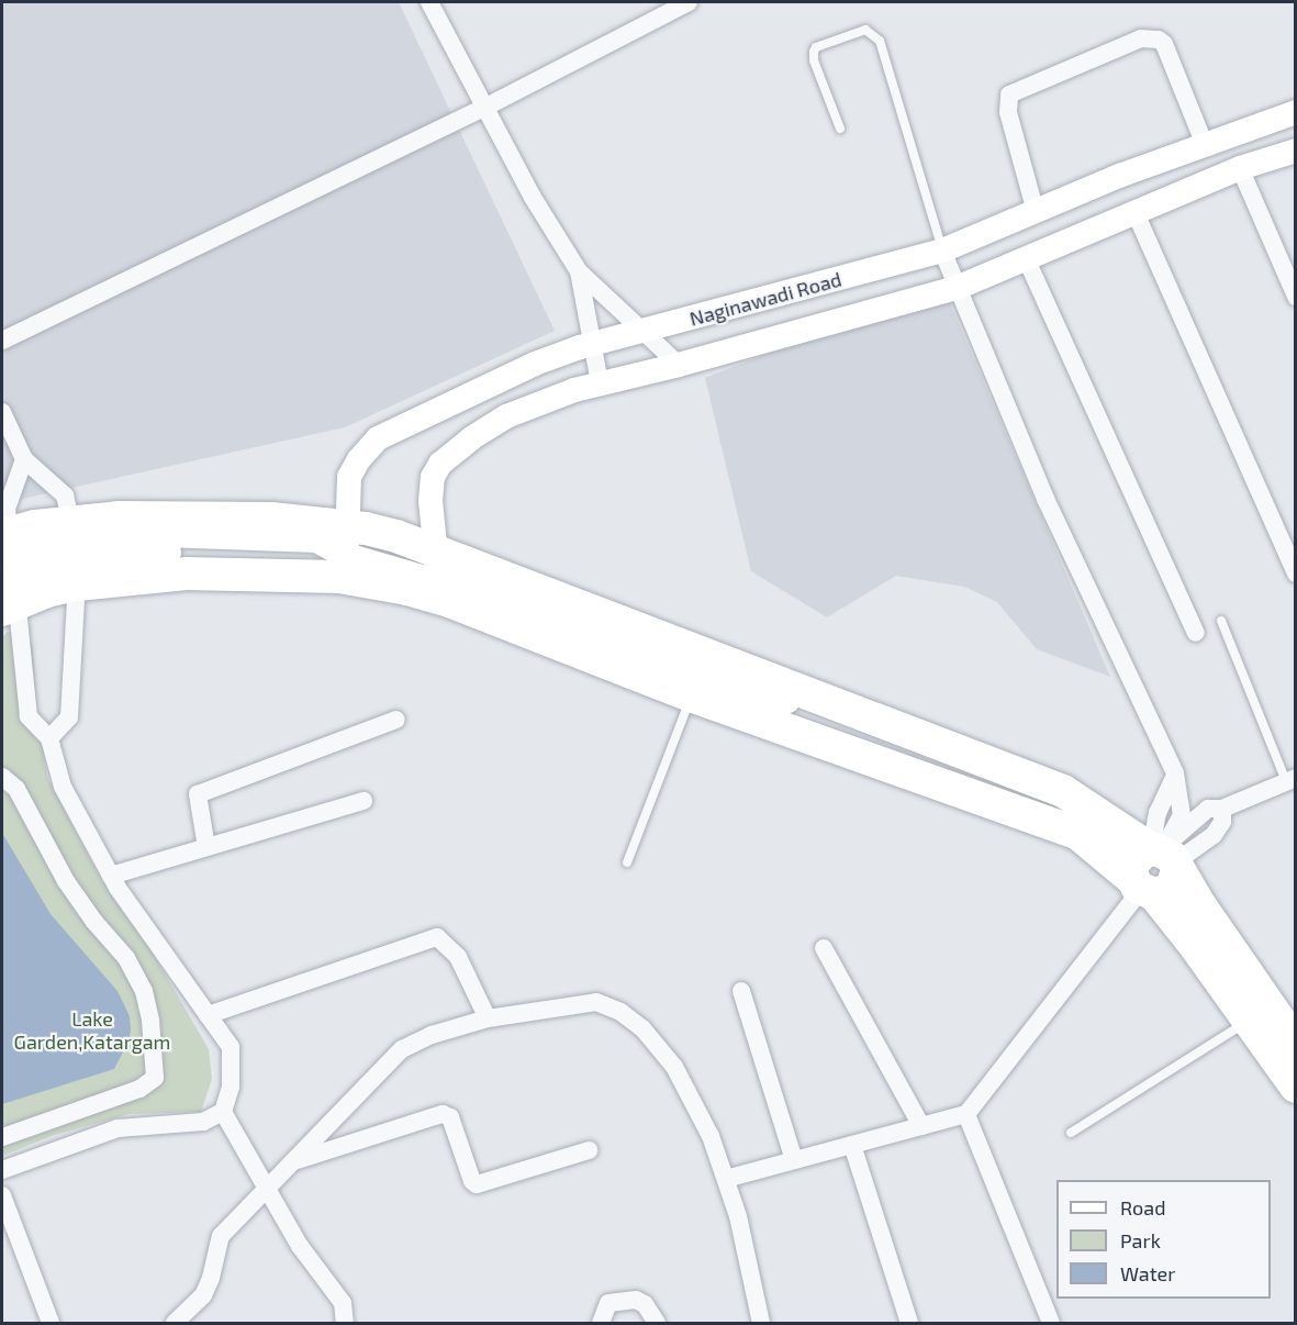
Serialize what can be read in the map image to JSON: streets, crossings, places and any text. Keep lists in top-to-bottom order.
{
  "streets": {
    "street": ["Naginawadi Road"]
  },
  "parks": ["Lake Garden,Katargam"],
  "legend": ["Road", "Park", "Water"]
}
